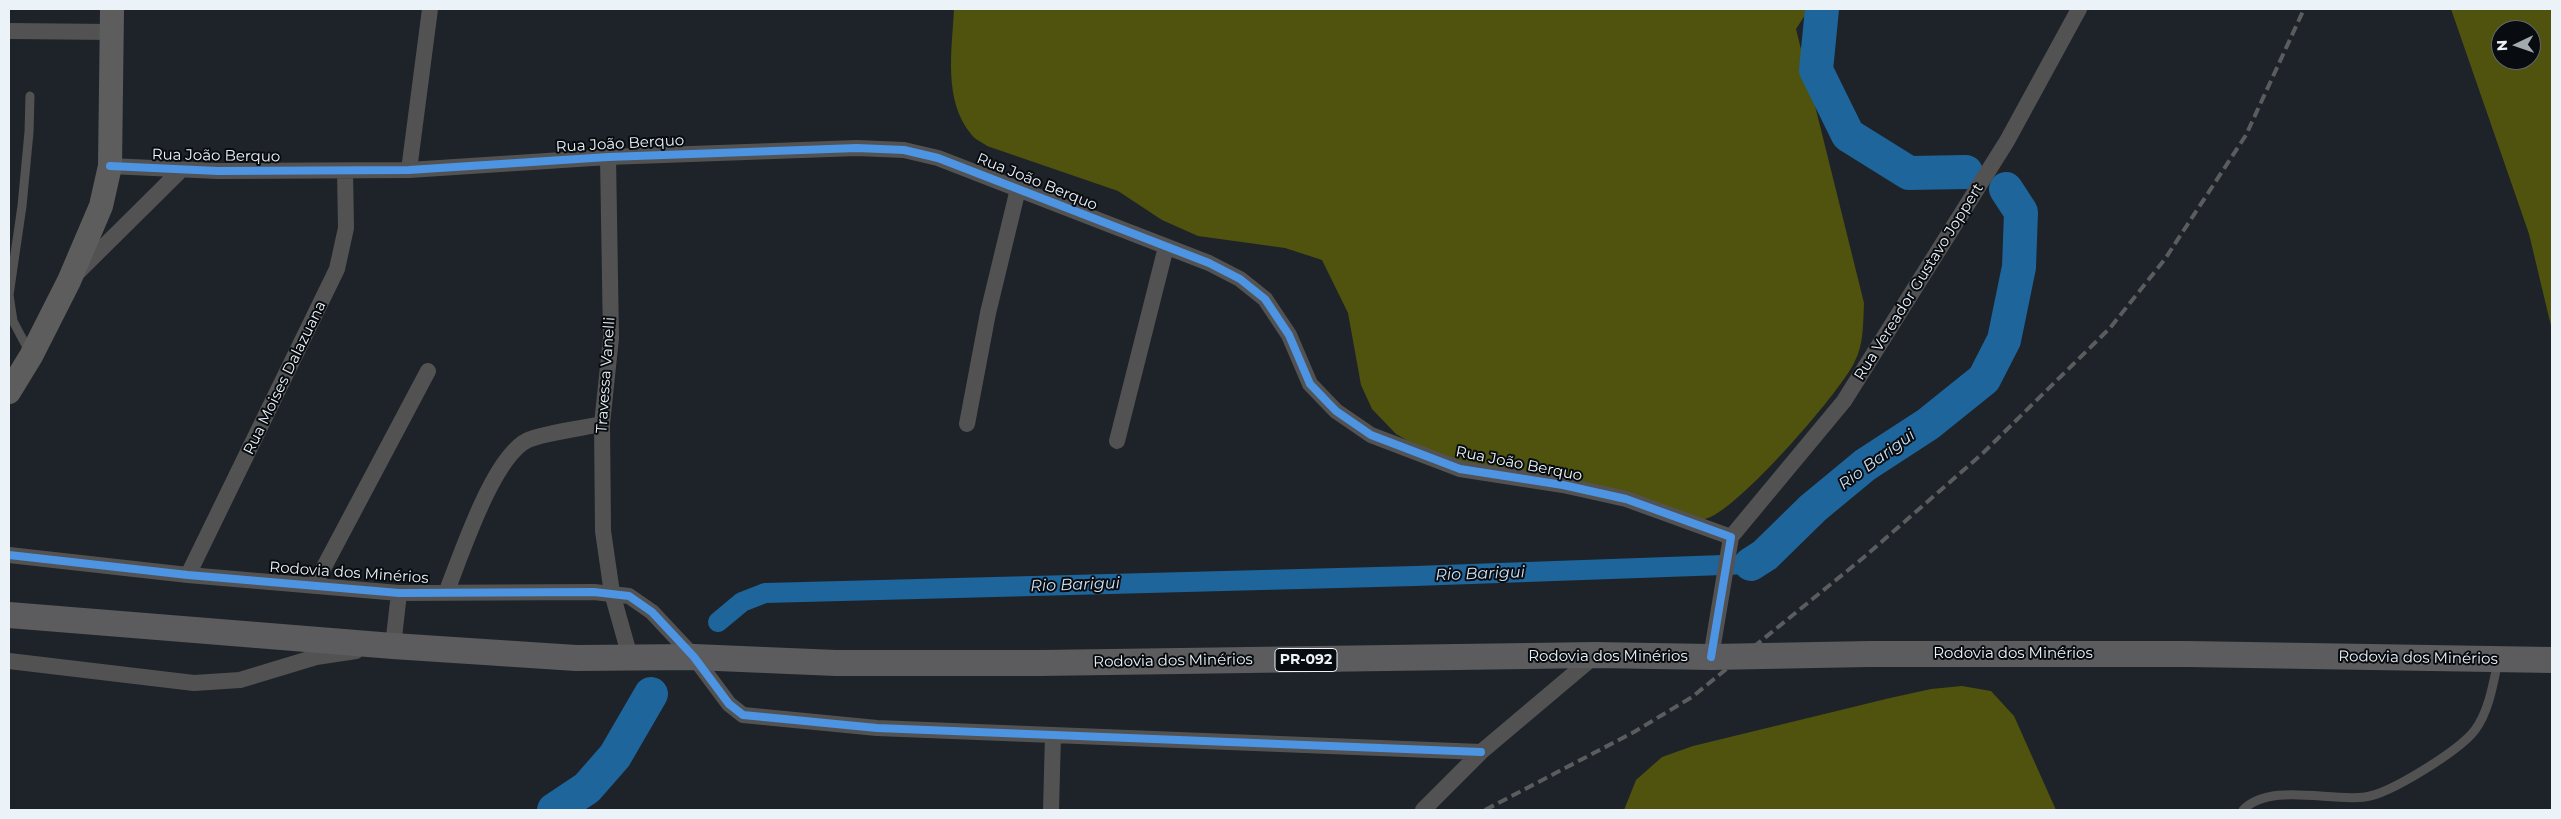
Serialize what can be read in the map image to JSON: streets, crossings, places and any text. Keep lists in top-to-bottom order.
{
  "streets": {
    "main road": ["Rodovia dos Minérios", "PR-092"],
    "street": [
      "Rua João Berquo",
      "Rua Vereador Gustavo Joppert",
      "Travessa Vanelli",
      "Rua Moises Dalazuana"
    ]
  },
  "crossings": [
    ["Rua João Berquo", "Rua Vereador Gustavo Joppert"],
    ["Rua João Berquo", "Travessa Vanelli"],
    ["Rua João Berquo", "Rua Moises Dalazuana"],
    ["Travessa Vanelli", "Rodovia dos Minérios"],
    ["Rua Moises Dalazuana", "Rodovia dos Minérios"]
  ],
  "water": ["Rio Barigui"],
  "north": "left"
}
